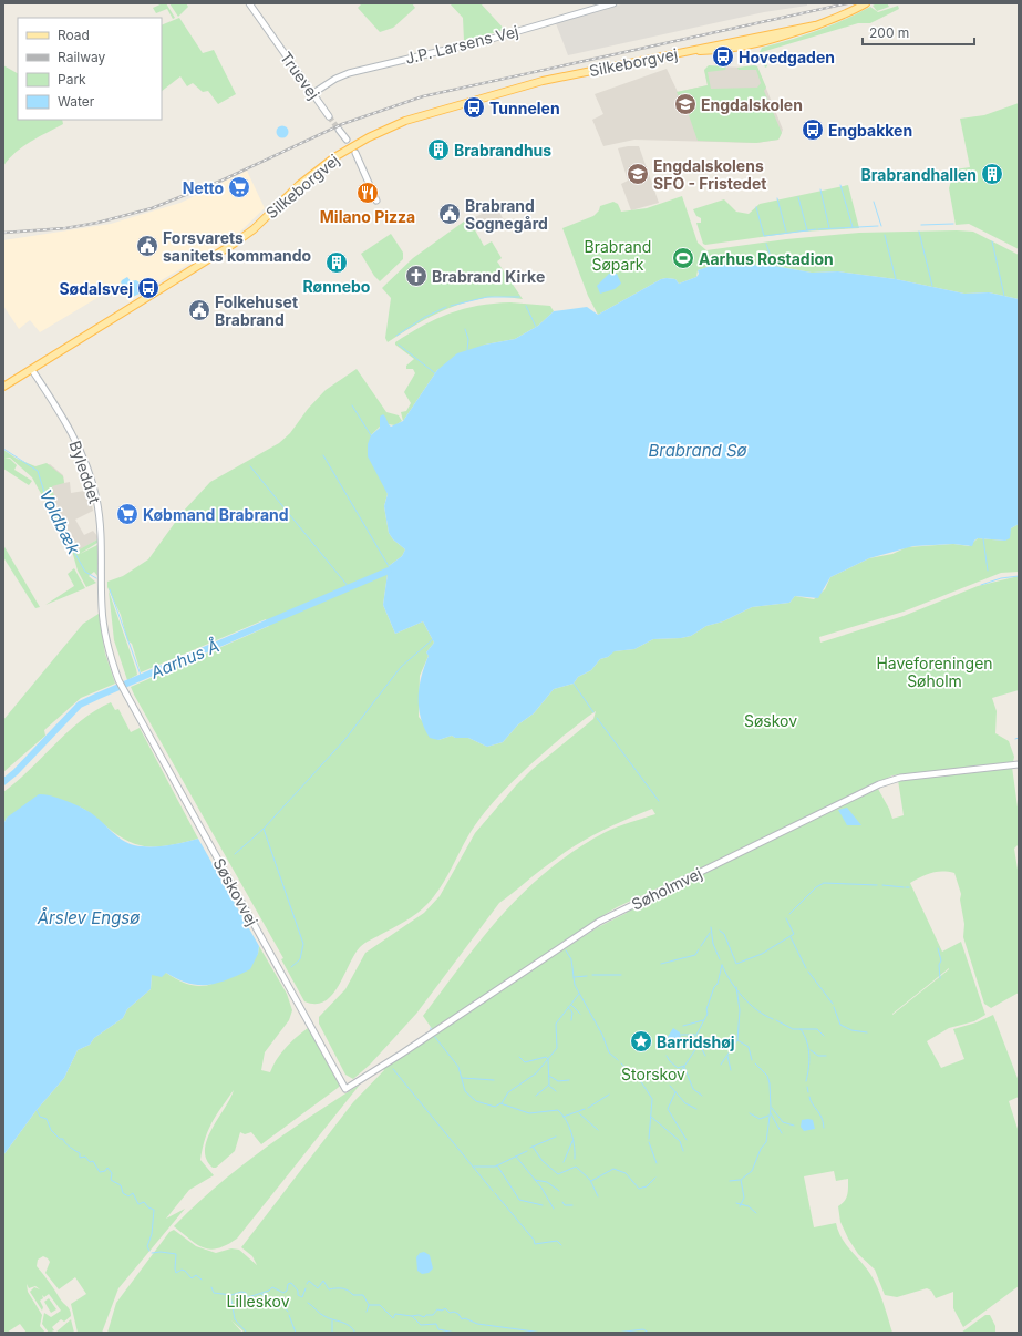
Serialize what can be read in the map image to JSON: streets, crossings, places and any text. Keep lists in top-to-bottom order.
{
  "streets": {
    "main road": ["Silkeborgvej"],
    "street": [
      "J.P. Larsens Vej",
      "Truevej",
      "Byleddet",
      "Søholmvej",
      "Søskovvej"
    ]
  },
  "crossings": [
    ["J.P. Larsens Vej", "Truevej"],
    ["Silkeborgvej", "Byleddet"],
    ["Byleddet", "Søskovvej"],
    ["Søholmvej", "Søskovvej"]
  ],
  "water": [
    "Brabrand Sø",
    "Voldbæk",
    "Aarhus Å",
    "Årslev Engsø"
  ],
  "parks": [
    "Brabrand Søpark",
    "Haveforeningen Søholm",
    "Søskov",
    "Storskov",
    "Lilleskov"
  ],
  "places": {
    "bus stop": [
      "Hovedgaden",
      "Tunnelen",
      "Engbakken",
      "Sødalsvej"
    ],
    "school or university": ["Engdalskolen", "Engdalskolens SFO - Fristedet"],
    "building": ["Brabrandhus", "Brabrandhallen", "Rønnebo"],
    "supermarket": ["Netto", "Købmand Brabrand"],
    "restaurant": ["Milano Pizza"],
    "public building": ["Brabrand Sognegård", "Forsvarets sanitets kommando", "Folkehuset Brabrand"],
    "sports": ["Aarhus Rostadion"],
    "church": ["Brabrand Kirke"],
    "place": ["Barridshøj"]
  },
  "legend": [
    "Road",
    "Railway",
    "Park",
    "Water"
  ],
  "scale_bar": "200 m"
}
